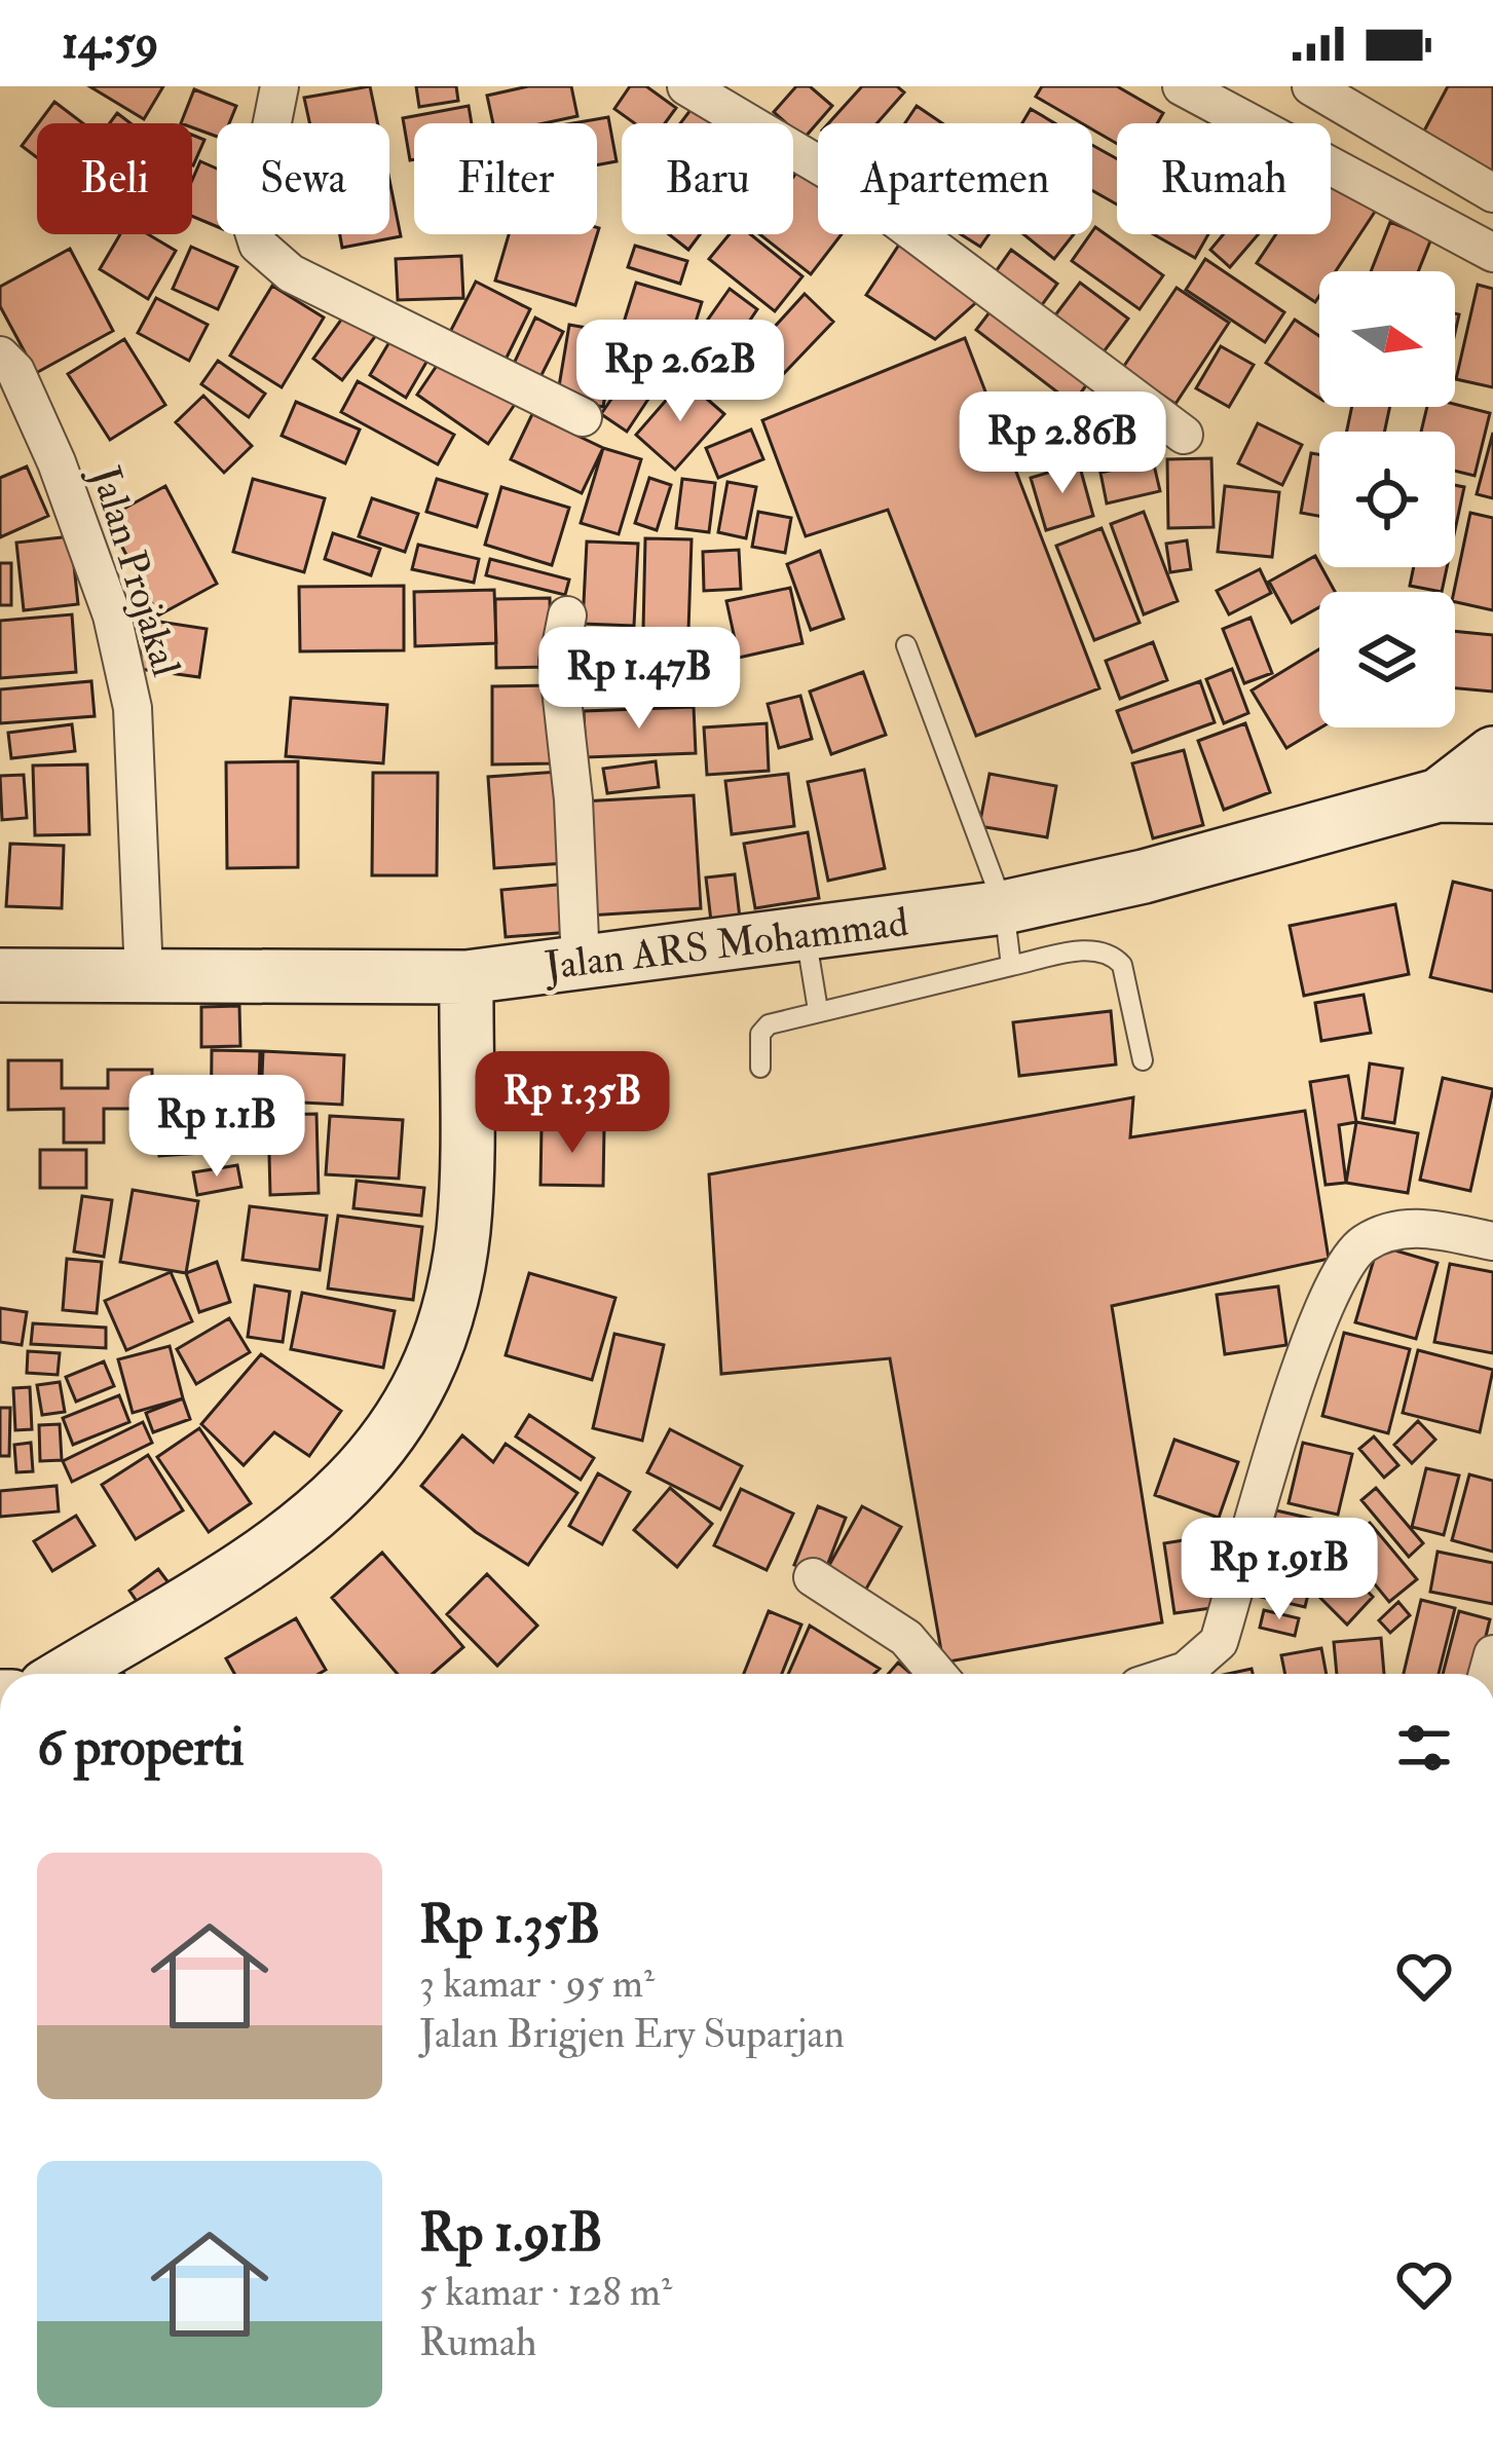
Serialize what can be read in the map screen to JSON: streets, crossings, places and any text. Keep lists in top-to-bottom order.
{
  "streets": {
    "street": ["Jalan Projakal", "Jalan ARS Mohammad"]
  },
  "crossings": [
    ["Jalan Projakal", "Jalan ARS Mohammad"]
  ],
  "north": "right",
  "page": {
    "status": "14:59",
    "chip": [
      "Beli",
      "Sewa",
      "Filter",
      "Baru",
      "Apartemen",
      "Rumah"
    ],
    "price": [
      "Rp 2.62B",
      "Rp 2.86B",
      "Rp 1.47B",
      "Rp 1.35B",
      "Rp 1.1B",
      "Rp 1.91B"
    ],
    "heading": "6 properti",
    "list": [
      {
        "name": "Rp 1.35B",
        "note": "3 kamar · 95 m² · Jalan Brigjen Ery Suparjan"
      },
      {
        "name": "Rp 1.91B",
        "note": "5 kamar · 128 m² · Rumah"
      }
    ]
  }
}
